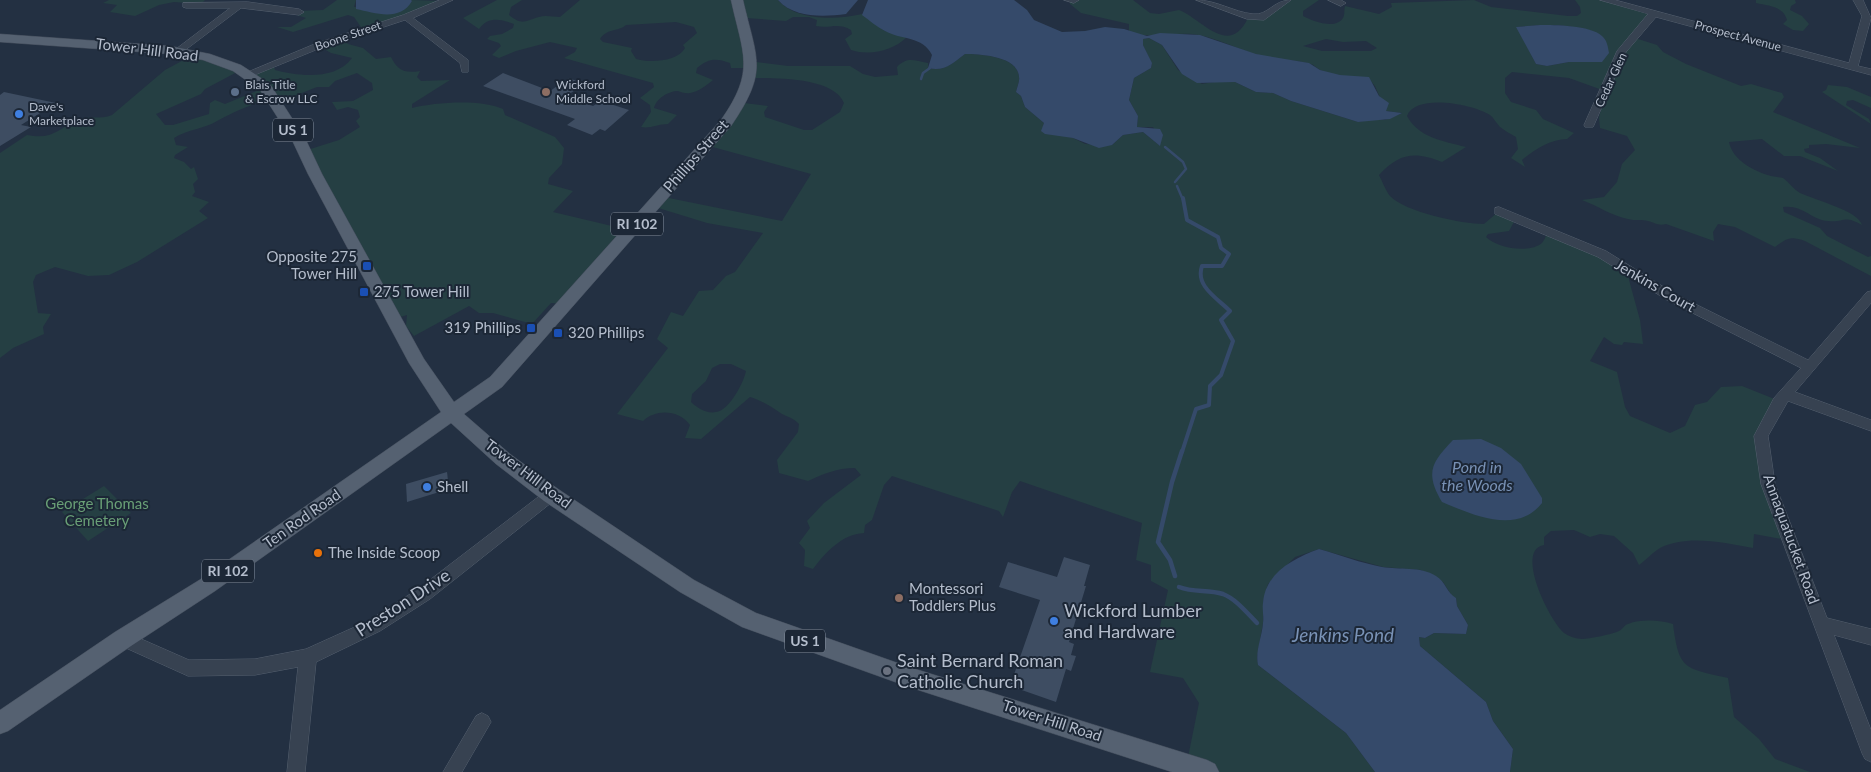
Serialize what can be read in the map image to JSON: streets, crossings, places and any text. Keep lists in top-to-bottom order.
{
  "streets": {
    "main road": [
      "Tower Hill Road",
      "US 1",
      "Phillips Street",
      "RI 102",
      "Ten Rod Road"
    ],
    "street": [
      "Boone Street",
      "Prospect Avenue",
      "Cedar Glen",
      "Jenkins Court",
      "Annaquatucket Road",
      "Preston Drive"
    ]
  },
  "crossings": [
    ["Boone Street", "Tower Hill Road"],
    ["Prospect Avenue", "Cedar Glen"],
    ["Tower Hill Road", "Phillips Street"],
    ["Tower Hill Road", "Ten Rod Road"],
    ["Tower Hill Road", "Preston Drive"],
    ["Phillips Street", "Ten Rod Road"],
    ["Jenkins Court", "Annaquatucket Road"],
    ["Ten Rod Road", "Preston Drive"]
  ],
  "water": ["Pond in the Woods", "Jenkins Pond"],
  "parks": ["George Thomas Cemetery"],
  "places": {
    "other": [
      "Blais Title & Escrow LLC",
      "Wickford Middle School",
      "Dave's Marketplace",
      "Shell",
      "The Inside Scoop",
      "Montessori Toddlers Plus",
      "Wickford Lumber and Hardware",
      "Saint Bernard Roman Catholic Church"
    ],
    "transit": [
      "Opposite 275 Tower Hill",
      "275 Tower Hill",
      "319 Phillips",
      "320 Phillips"
    ]
  }
}
